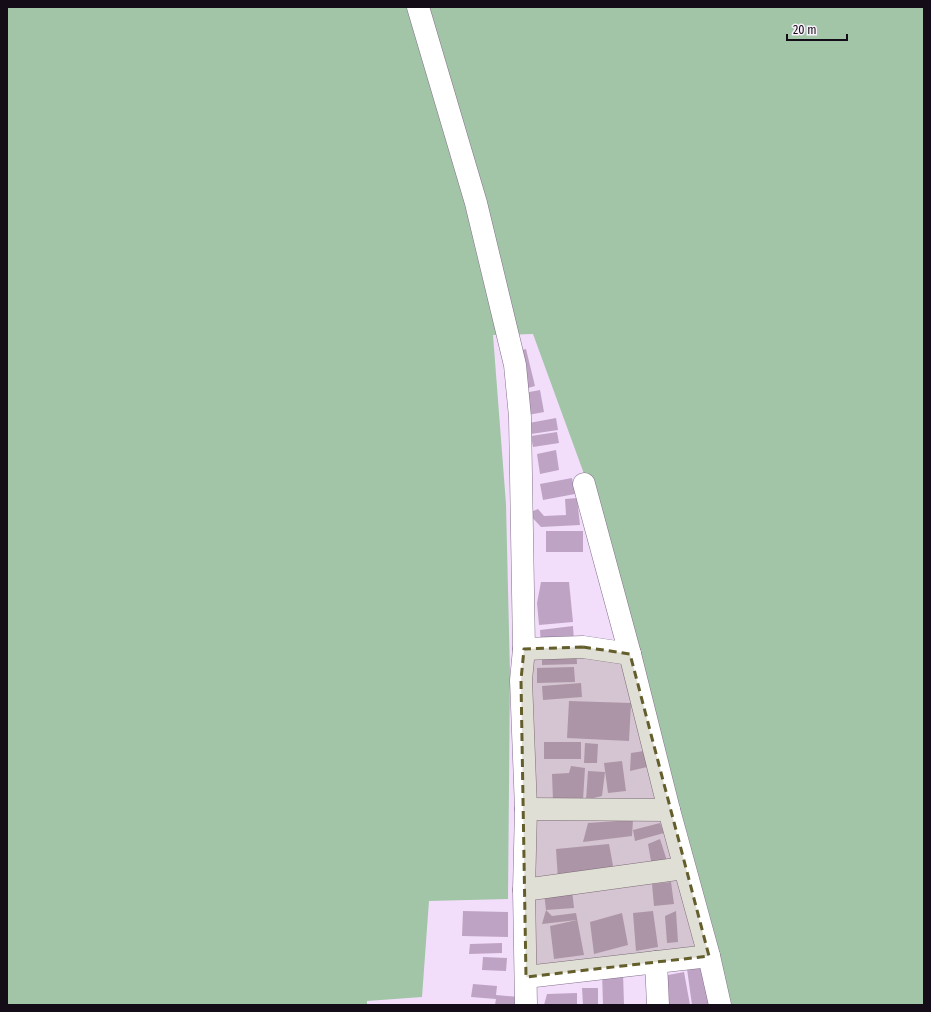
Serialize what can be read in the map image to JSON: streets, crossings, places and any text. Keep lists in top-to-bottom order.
{
  "scale_bar": "20 m"
}
